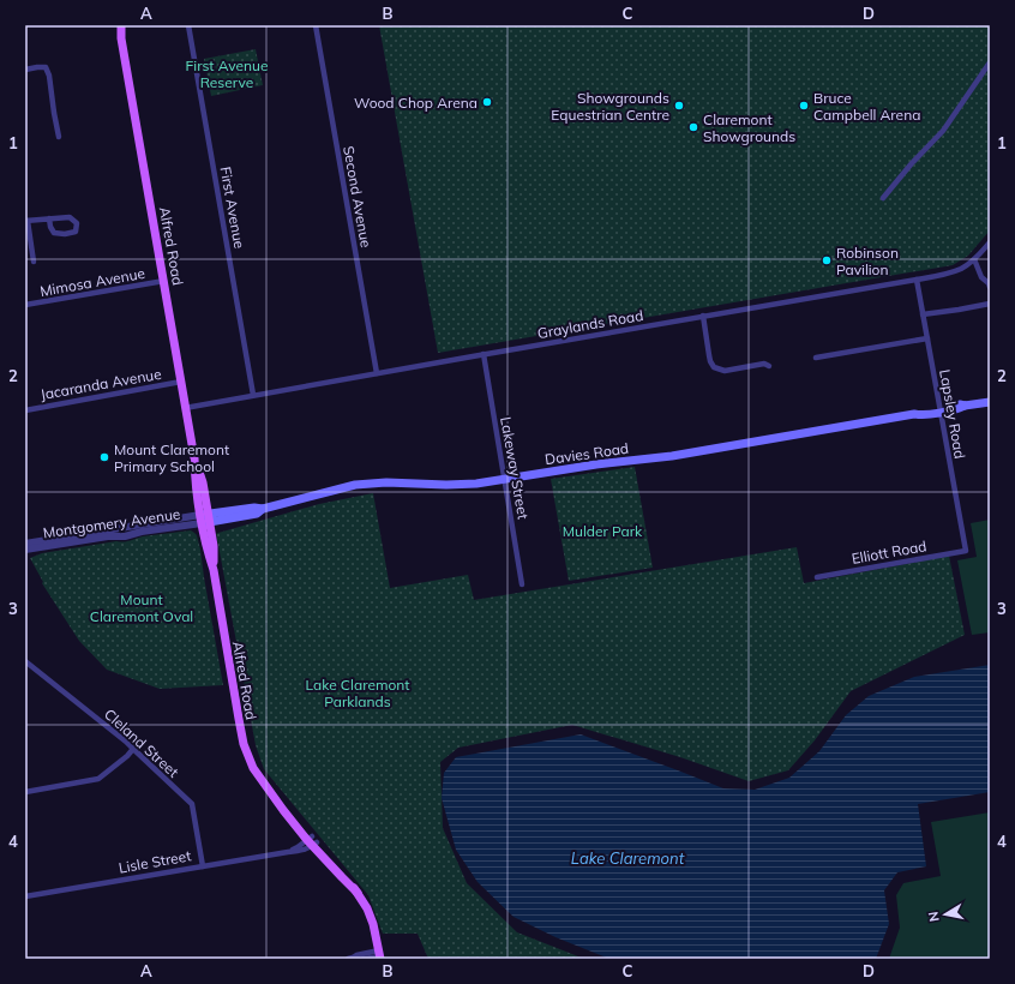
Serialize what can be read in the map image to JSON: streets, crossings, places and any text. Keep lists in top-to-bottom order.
{
  "streets": {
    "main road": ["Alfred Road", "Davies Road"],
    "street": [
      "Second Avenue",
      "First Avenue",
      "Mimosa Avenue",
      "Graylands Road",
      "Jacaranda Avenue",
      "Lapsley Road",
      "Lakeway Street",
      "Montgomery Avenue",
      "Elliott Road",
      "Cleland Street",
      "Lisle Street"
    ]
  },
  "crossings": [
    ["Second Avenue", "Graylands Road"],
    ["First Avenue", "Graylands Road"],
    ["Alfred Road", "Mimosa Avenue"],
    ["Alfred Road", "Graylands Road"],
    ["Alfred Road", "Jacaranda Avenue"],
    ["Alfred Road", "Davies Road"],
    ["Alfred Road", "Montgomery Avenue"],
    ["Alfred Road", "Lisle Street"],
    ["Graylands Road", "Lapsley Road"],
    ["Graylands Road", "Lakeway Street"],
    ["Lapsley Road", "Davies Road"],
    ["Lapsley Road", "Elliott Road"],
    ["Davies Road", "Lakeway Street"],
    ["Davies Road", "Montgomery Avenue"],
    ["Cleland Street", "Lisle Street"]
  ],
  "water": ["Lake Claremont"],
  "parks": [
    "First Avenue Reserve",
    "Mulder Park",
    "Mount Claremont Oval",
    "Lake Claremont Parklands"
  ],
  "places": [
    "Wood Chop Arena",
    "Showgrounds Equestrian Centre",
    "Bruce Campbell Arena",
    "Claremont Showgrounds",
    "Robinson Pavilion",
    "Mount Claremont Primary School"
  ],
  "north": "left",
  "grid": {
    "columns": [
      "A",
      "B",
      "C",
      "D"
    ],
    "rows": [
      "1",
      "2",
      "3",
      "4"
    ]
  }
}
